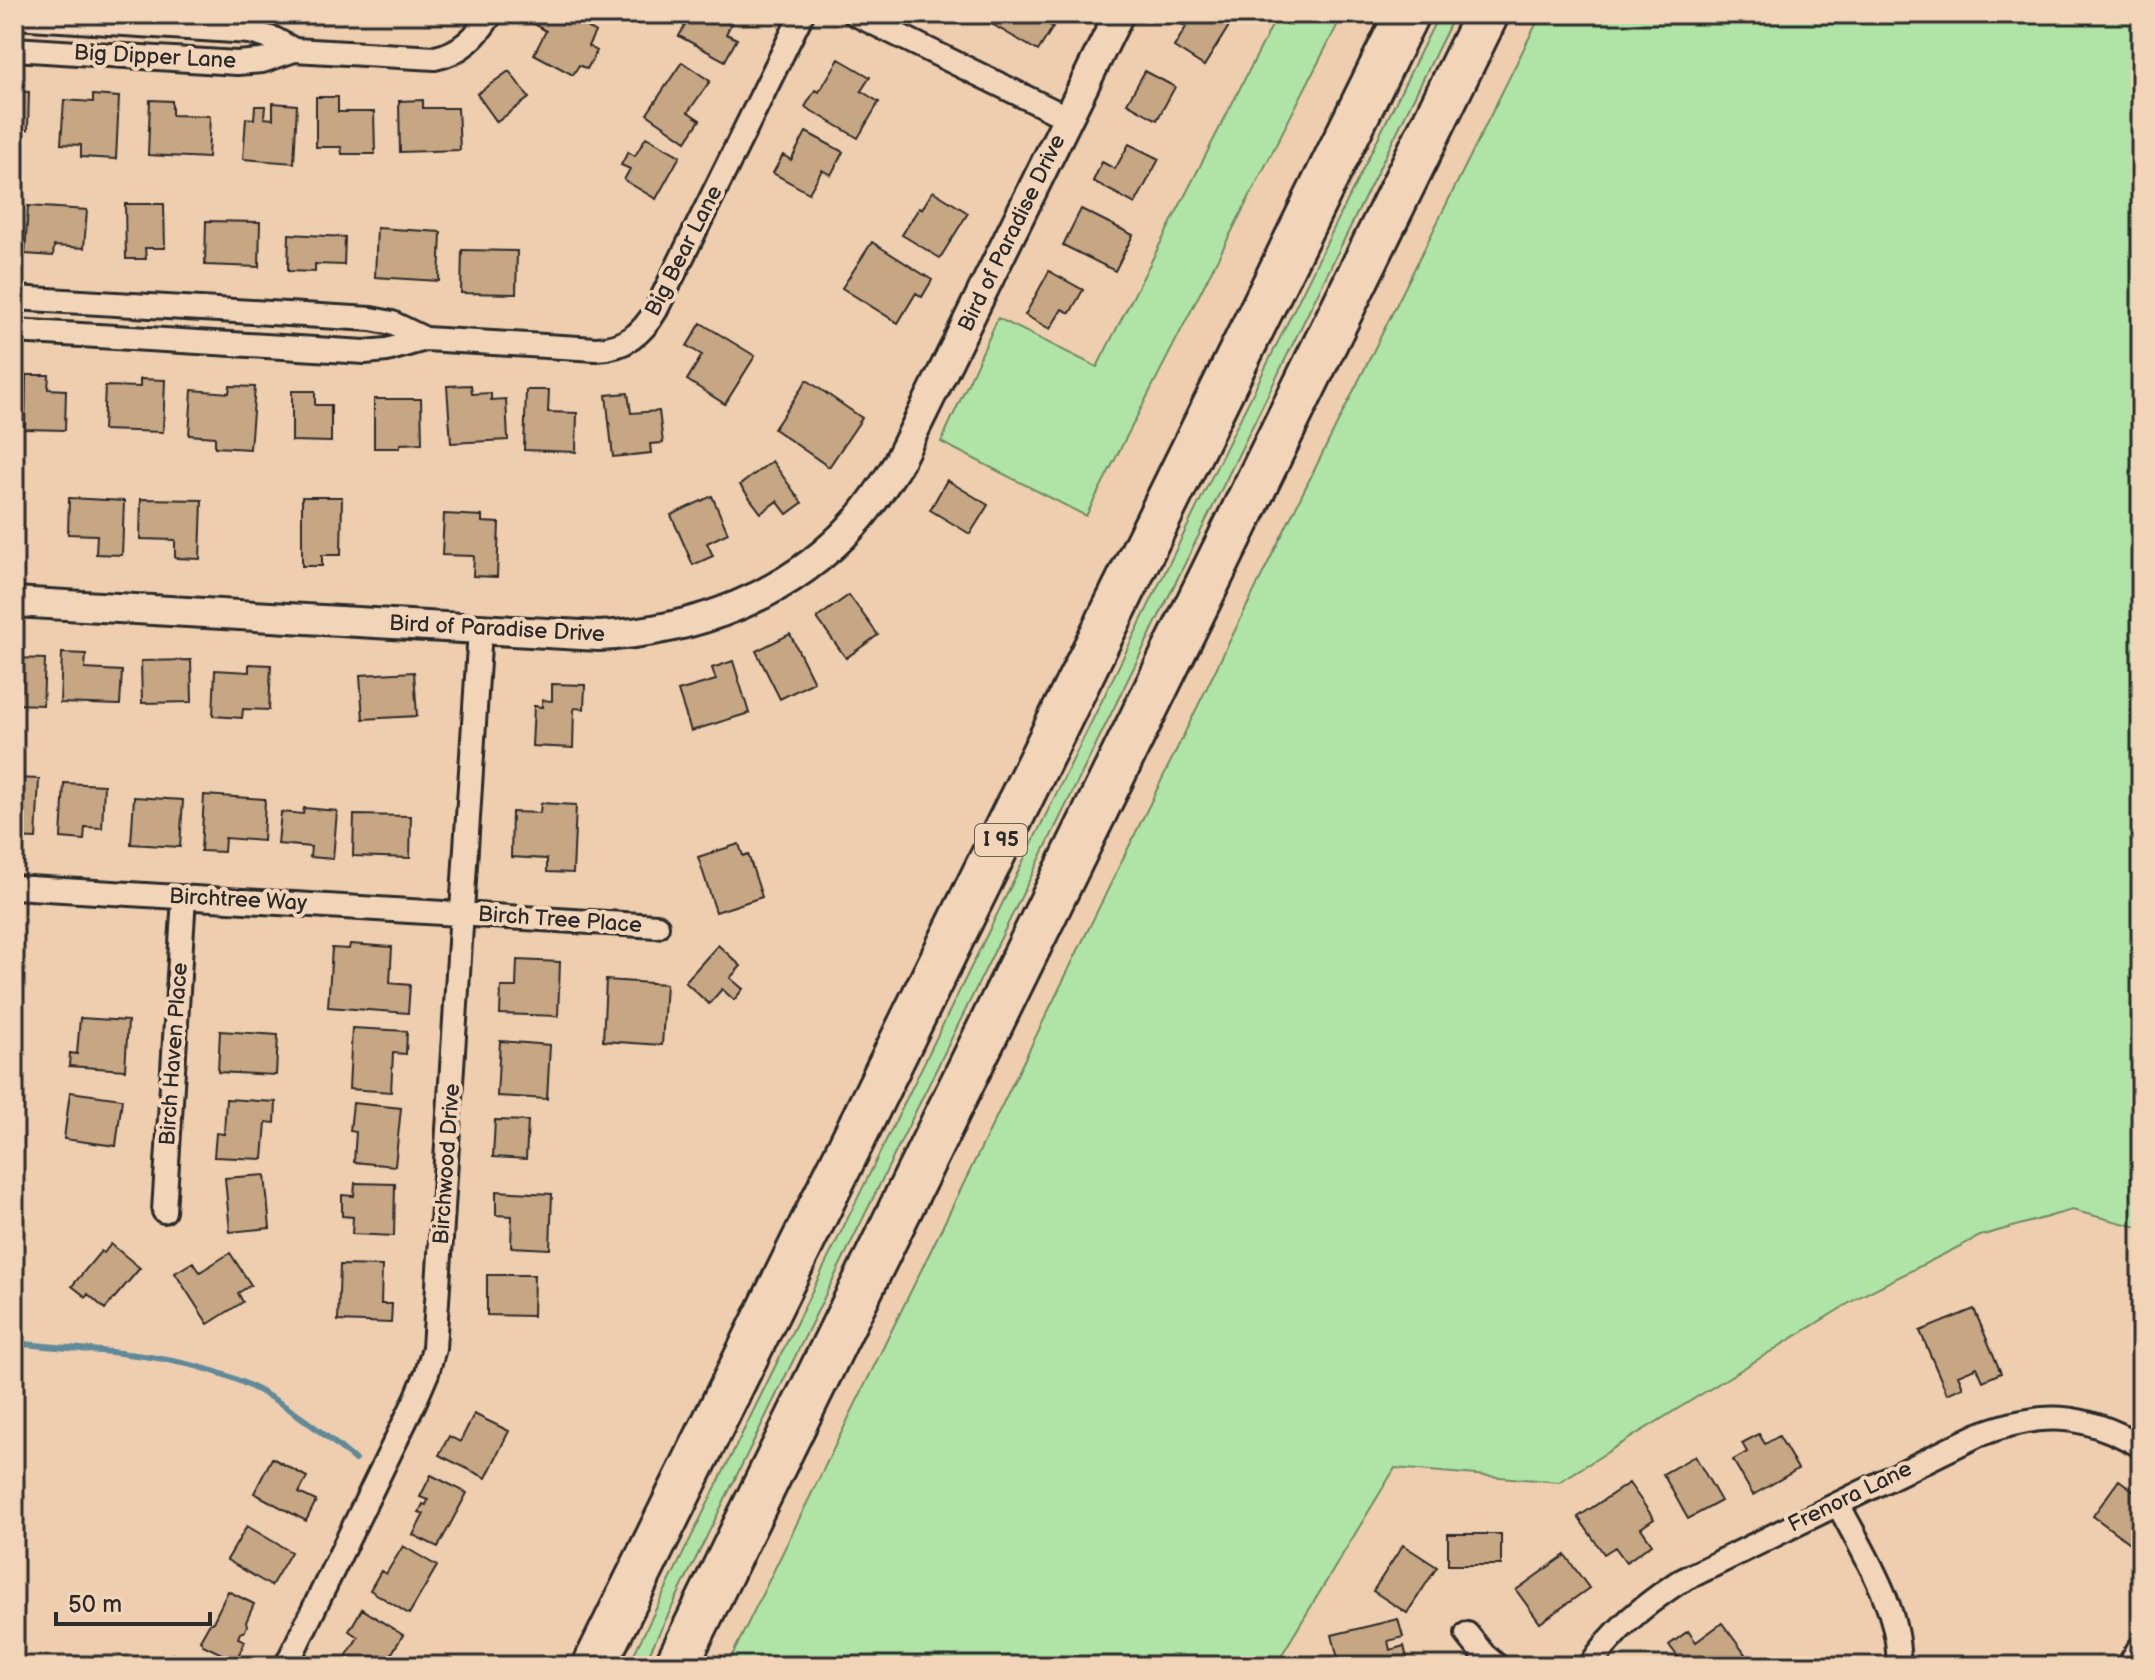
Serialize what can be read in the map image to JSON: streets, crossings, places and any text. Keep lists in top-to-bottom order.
{
  "streets": {
    "highway": ["I 95"],
    "street": [
      "Big Dipper Lane",
      "Bird of Paradise Drive",
      "Big Bear Lane",
      "Birchtree Way",
      "Birch Tree Place",
      "Birch Haven Place",
      "Birchwood Drive",
      "Frenora Lane"
    ]
  },
  "crossings": [
    ["Bird of Paradise Drive", "Birchwood Drive"],
    ["Birchtree Way", "Birch Tree Place"],
    ["Birchtree Way", "Birch Haven Place"],
    ["Birchtree Way", "Birchwood Drive"],
    ["Birch Tree Place", "Birchwood Drive"]
  ],
  "scale_bar": "50 m"
}
